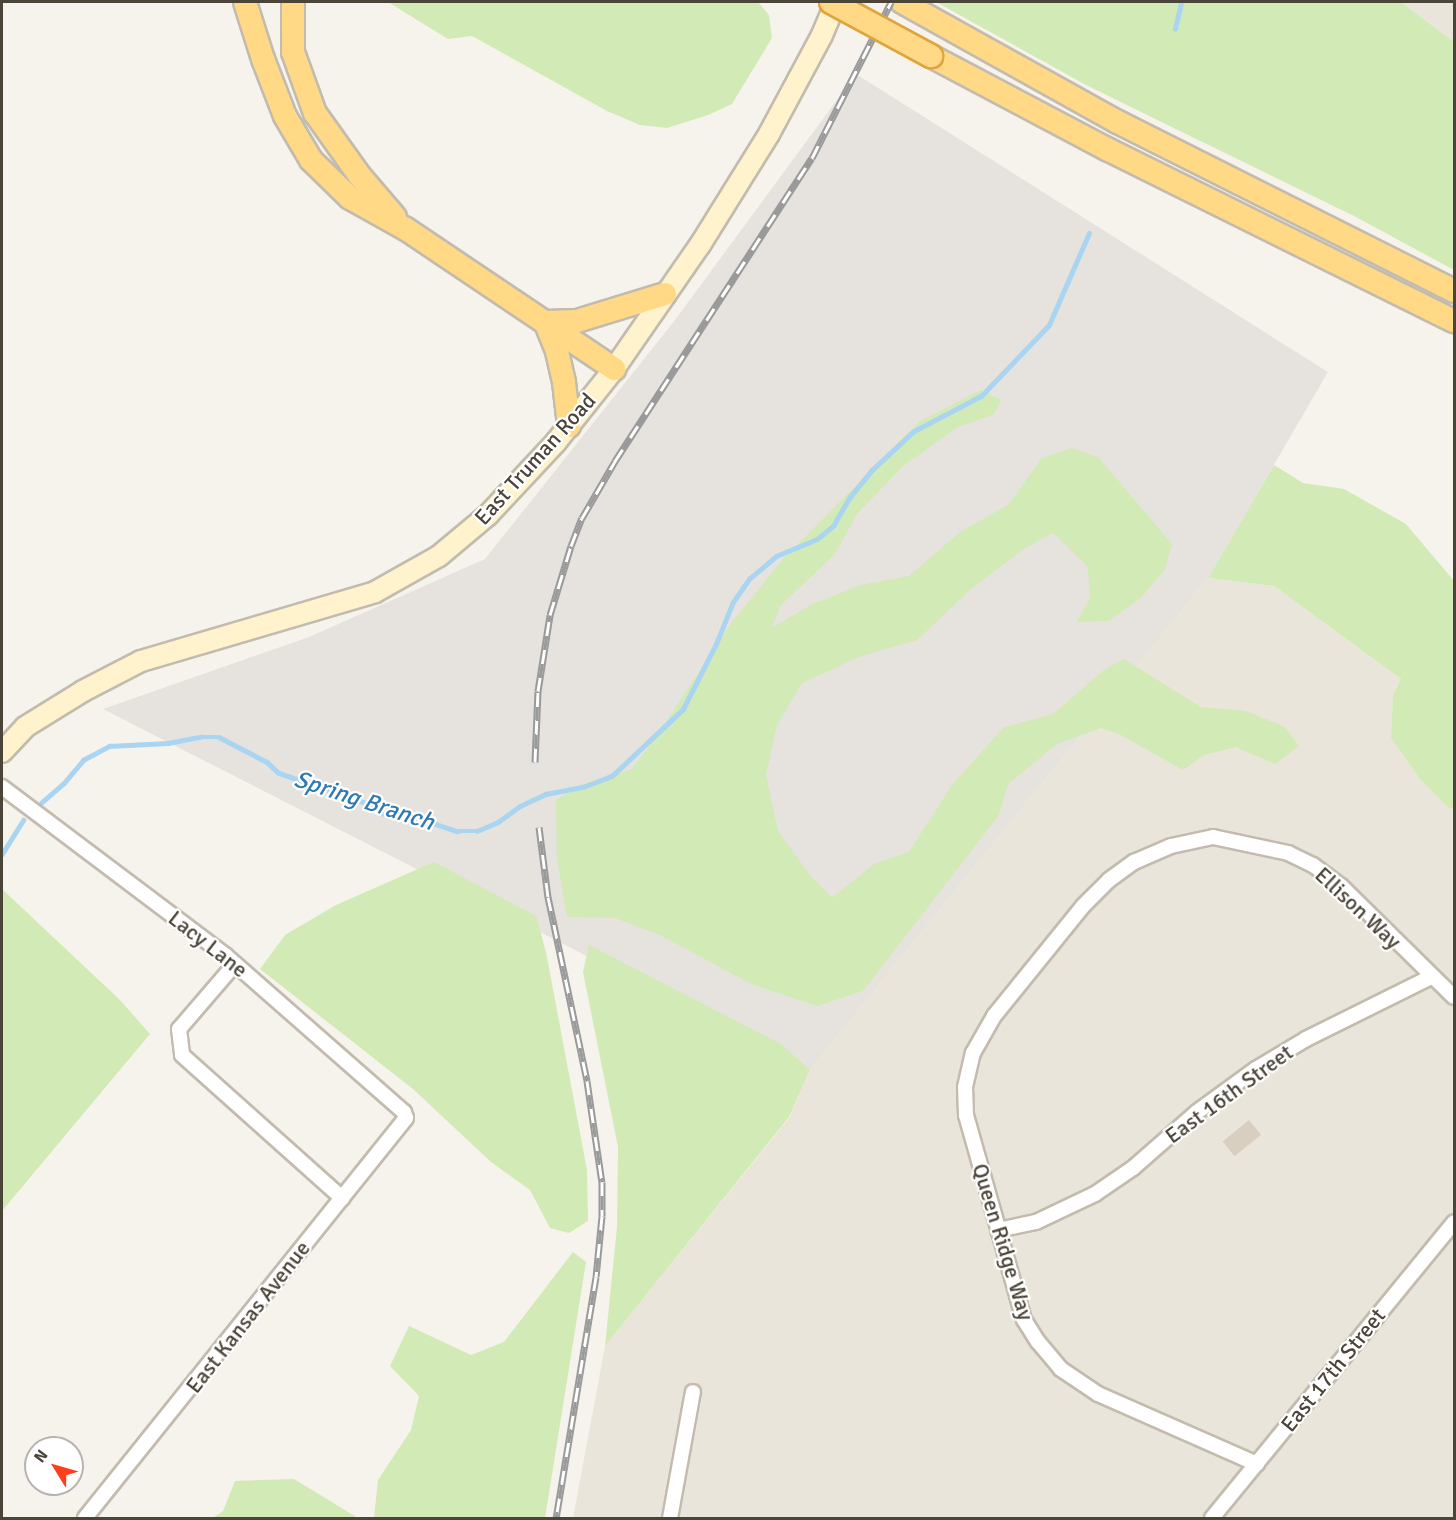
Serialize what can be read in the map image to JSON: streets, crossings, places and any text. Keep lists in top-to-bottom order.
{
  "streets": {
    "main road": ["East Truman Road"],
    "street": [
      "Ellison Way",
      "Lacy Lane",
      "East 16th Street",
      "Queen Ridge Way",
      "East Kansas Avenue",
      "East 17th Street"
    ]
  },
  "crossings": [
    ["Ellison Way", "East 16th Street"],
    ["Ellison Way", "Queen Ridge Way"],
    ["Lacy Lane", "East Kansas Avenue"],
    ["East 16th Street", "Queen Ridge Way"],
    ["Queen Ridge Way", "East 17th Street"]
  ],
  "water": ["Spring Branch"],
  "north": "top left"
}
